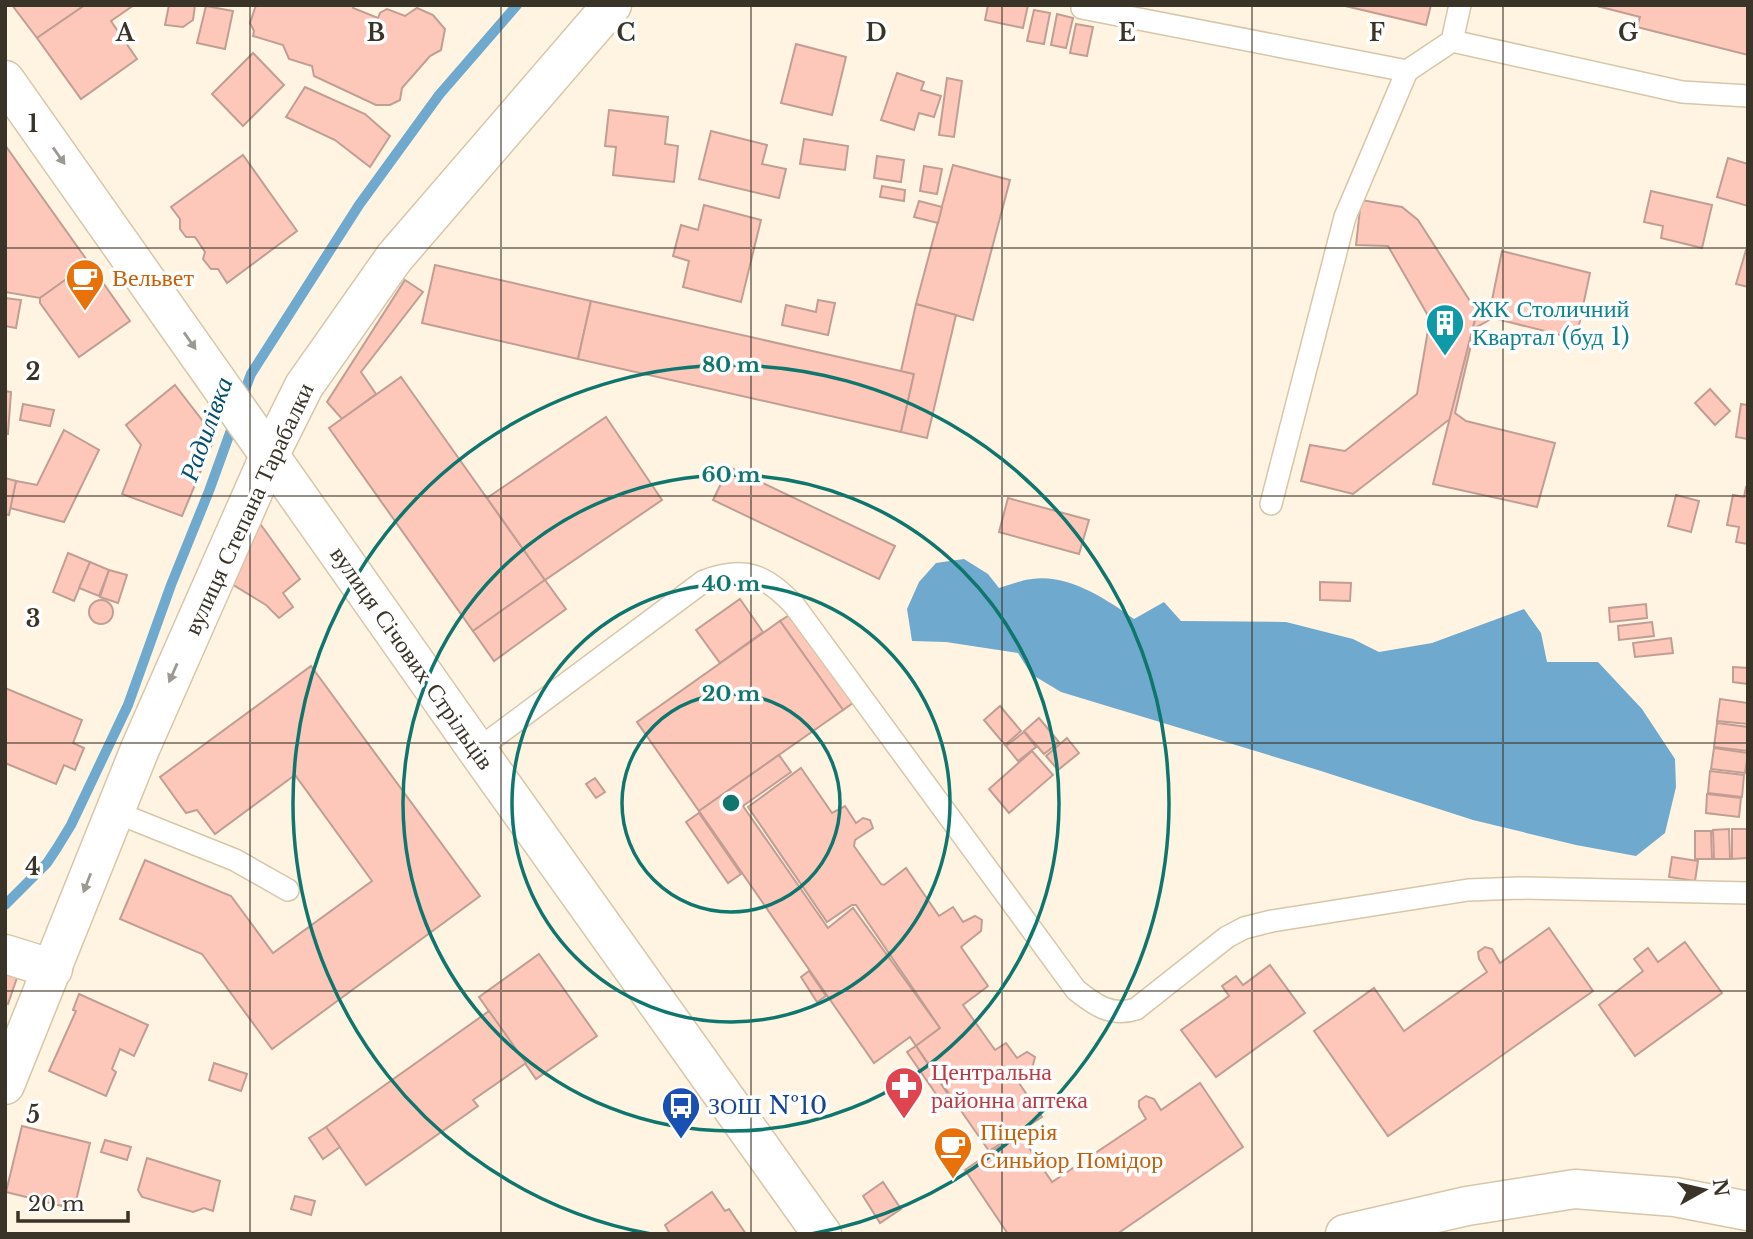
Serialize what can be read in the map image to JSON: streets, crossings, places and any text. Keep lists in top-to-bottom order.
{
  "streets": {
    "street": ["вулиця Степана Тарабалки", "вулиця Січових Стрільців"]
  },
  "crossings": [
    ["вулиця Степана Тарабалки", "вулиця Січових Стрільців"]
  ],
  "one_way": ["вулиця Степана Тарабалки"],
  "water": ["Радилівка"],
  "places": {
    "cafe": ["Вельвет", "Піцерія Синьйор Помідор"],
    "building": ["ЖК Столичний Квартал (буд 1)"],
    "pharmacy": ["Центральна районна аптека"],
    "bus stop": ["ЗОШ №10"]
  },
  "scale_bar": "20 m",
  "north": "right",
  "grid": {
    "columns": [
      "A",
      "B",
      "C",
      "D",
      "E",
      "F",
      "G"
    ],
    "rows": [
      "1",
      "2",
      "3",
      "4",
      "5"
    ]
  },
  "rings": [
    "80 m",
    "60 m",
    "40 m",
    "20 m"
  ]
}
